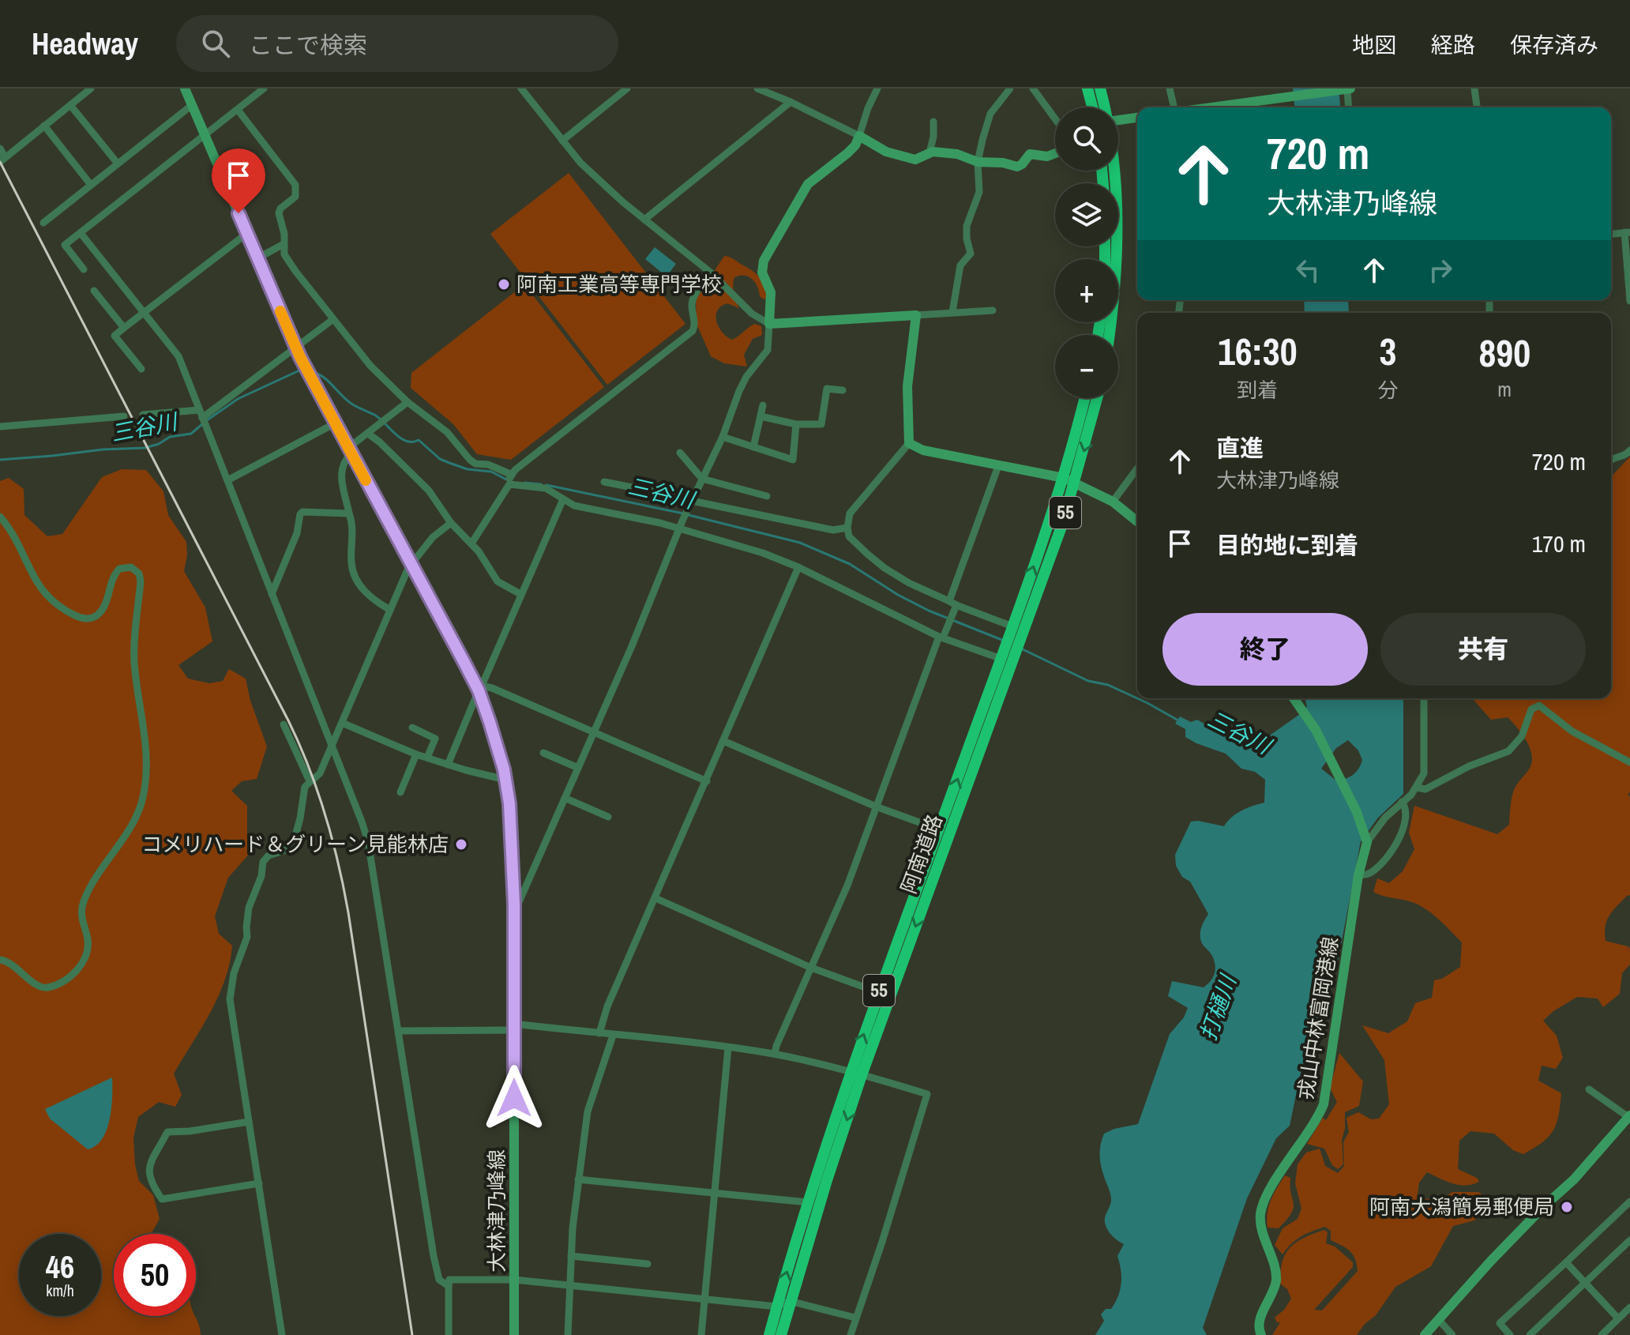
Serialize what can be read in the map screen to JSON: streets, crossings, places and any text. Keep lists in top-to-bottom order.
{
  "streets": {
    "highway": ["55", "阿南道路"],
    "main road": ["戎山中林富岡港線", "大林津乃峰線"]
  },
  "water": ["三谷川", "打樋川"],
  "places": ["阿南工業高等専門学校", "コメリハード＆グリーン見能林店", "阿南大潟簡易郵便局"],
  "page": {
    "header": "Headway",
    "search": "ここで検索",
    "nav": ["地図", "経路", "保存済み"],
    "map_buttons": ["+", "−"],
    "turn": ["720 m", "大林津乃峰線"],
    "eta": [
      "16:30",
      "到着",
      "3",
      "分",
      "890",
      "m"
    ],
    "list": [
      {
        "name": "直進",
        "note": "大林津乃峰線",
        "value": "720 m"
      },
      {
        "name": "目的地に到着",
        "value": "170 m"
      }
    ],
    "buttons": ["終了", "共有"],
    "speed": "46 km/h",
    "limit": "50"
  }
}
